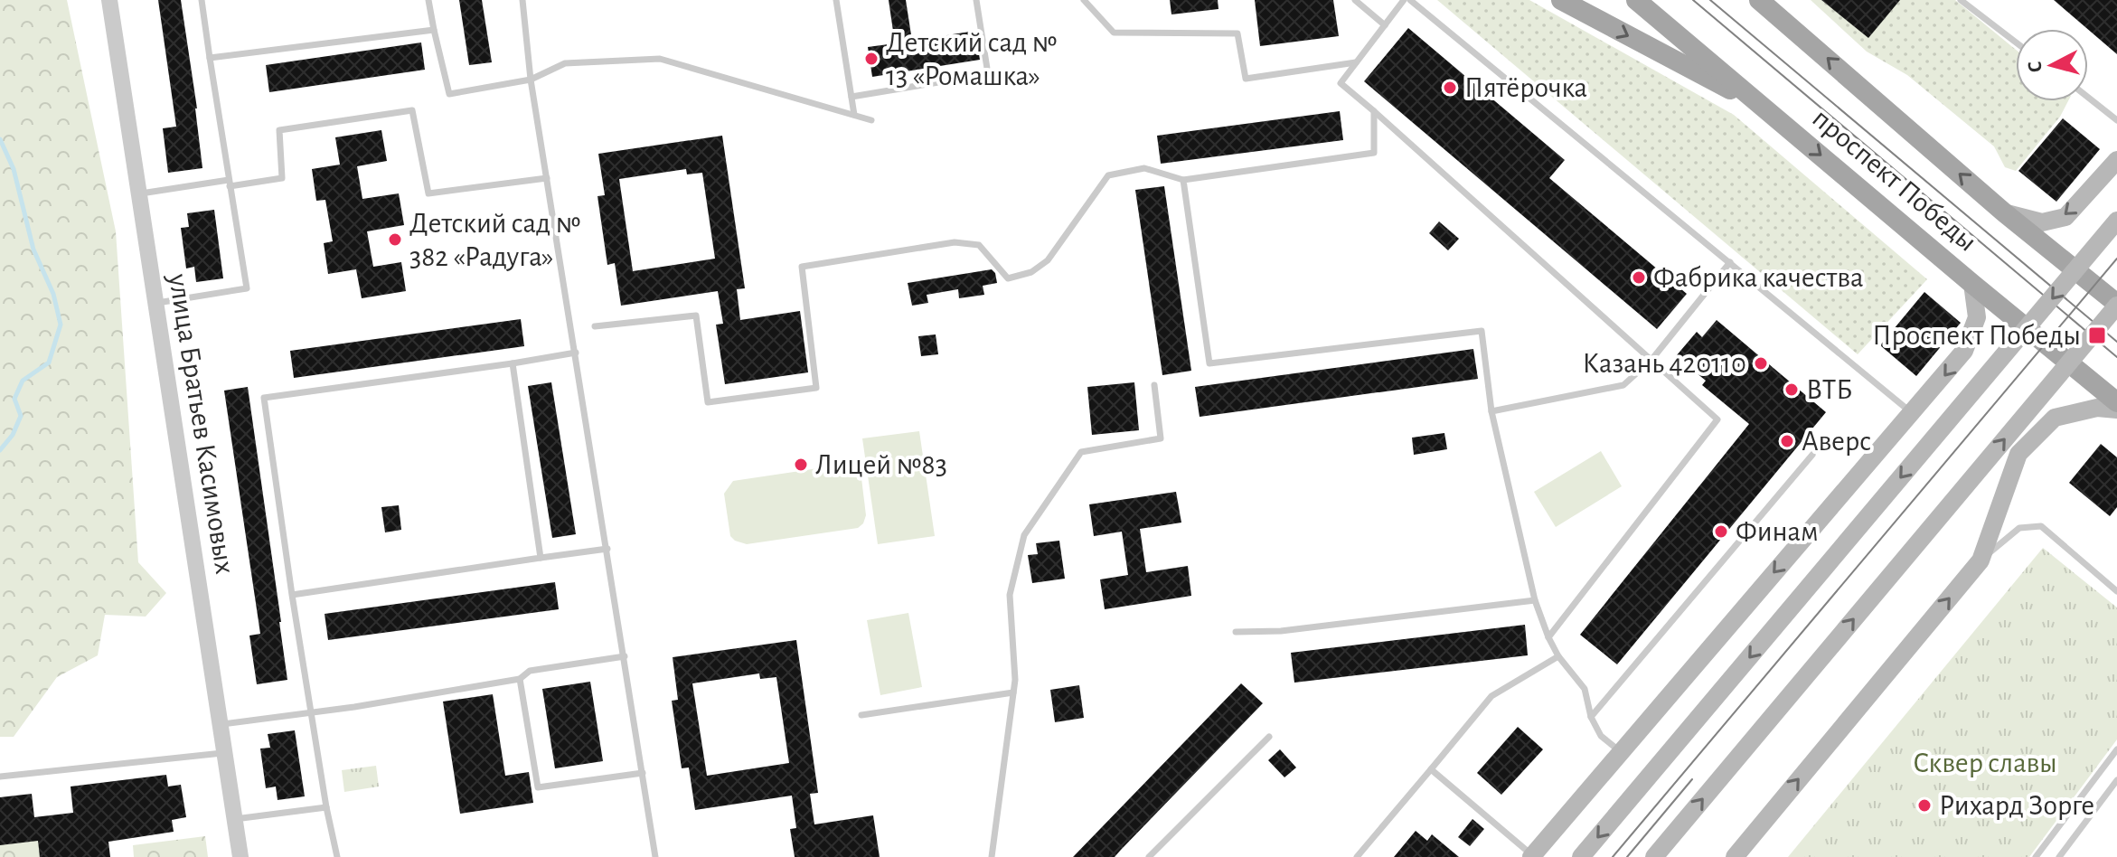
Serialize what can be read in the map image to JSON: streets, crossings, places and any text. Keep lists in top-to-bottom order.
{
  "streets": {
    "main road": ["проспект Победы"],
    "street": ["улица Братьев Касимовых"]
  },
  "parks": ["Сквер славы"],
  "places": {
    "other": [
      "Детский сад № 13 «Ромашка»",
      "Пятёрочка",
      "Детский сад № 382 «Радуга»",
      "Фабрика качества",
      "Казань 420110",
      "ВТБ",
      "Аверс",
      "Лицей №83",
      "Финам",
      "Рихард Зорге"
    ],
    "transit": ["Проспект Победы"]
  },
  "north": "left"
}
